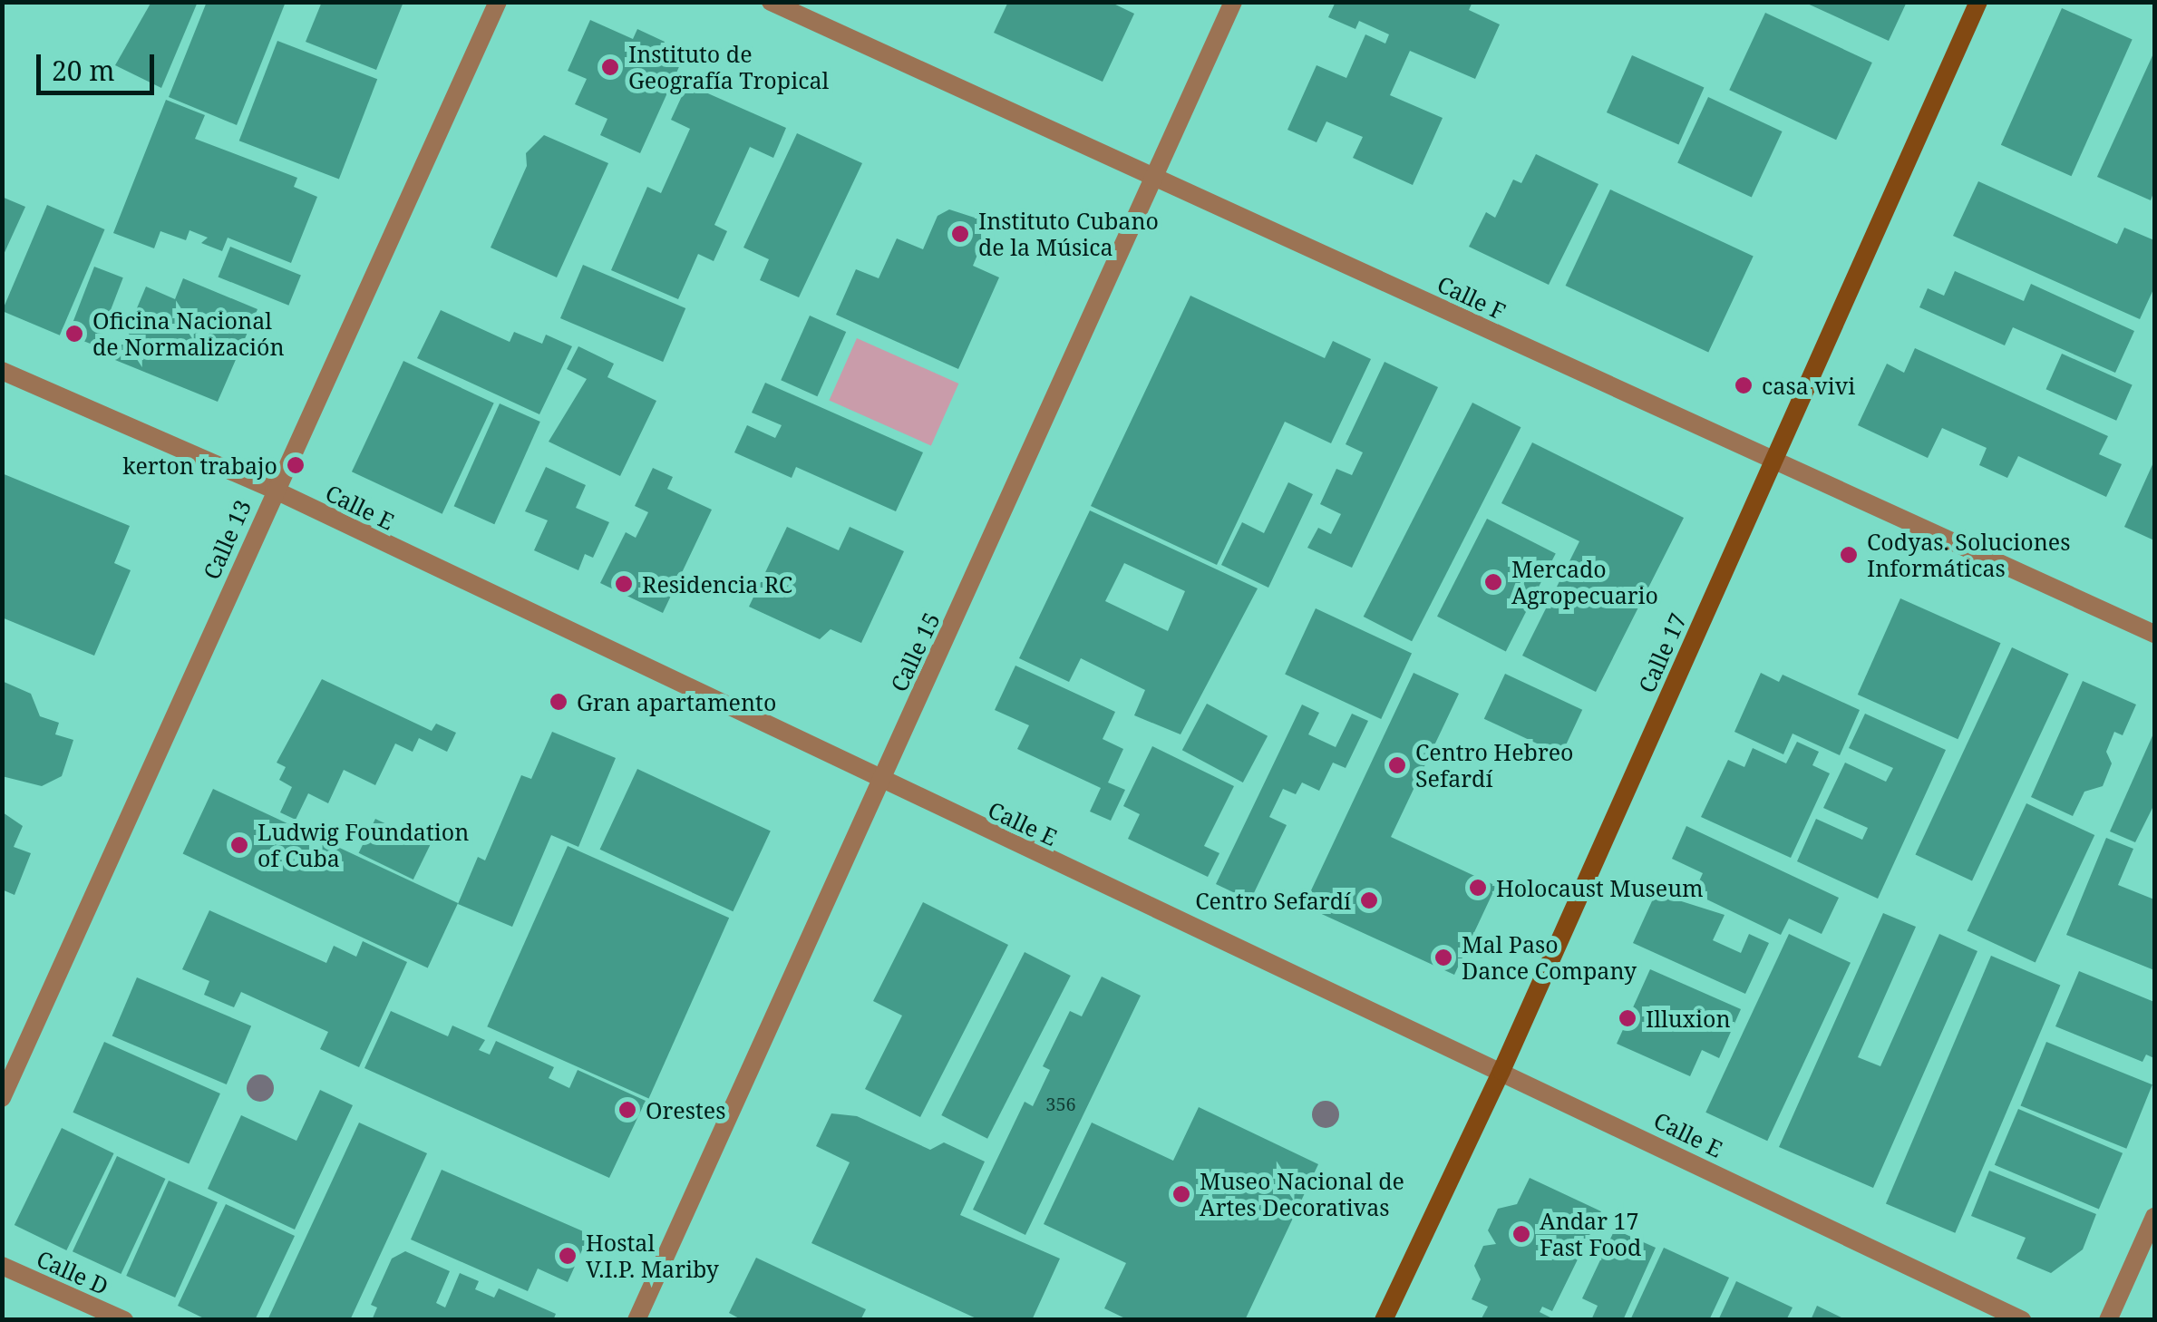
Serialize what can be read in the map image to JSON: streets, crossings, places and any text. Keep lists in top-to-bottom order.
{
  "streets": {
    "street": [
      "Calle F",
      "Calle E",
      "Calle 13",
      "Calle 15",
      "Calle 17",
      "Calle D"
    ]
  },
  "crossings": [
    ["Calle F", "Calle 15"],
    ["Calle F", "Calle 17"],
    ["Calle E", "Calle 13"],
    ["Calle E", "Calle 15"],
    ["Calle E", "Calle 17"]
  ],
  "places": [
    "Instituto de Geografía Tropical",
    "Instituto Cubano de la Música",
    "Oficina Nacional de Normalización",
    "casa vivi",
    "kerton trabajo",
    "Codyas. Soluciones Informáticas",
    "Mercado Agropecuario",
    "Residencia RC",
    "Gran apartamento",
    "Centro Hebreo Sefardí",
    "Ludwig Foundation of Cuba",
    "Holocaust Museum",
    "Centro Sefardí",
    "Mal Paso Dance Company",
    "Illuxion",
    "Orestes",
    "Museo Nacional de Artes Decorativas",
    "Andar 17 Fast Food",
    "Hostal V.I.P. Mariby"
  ],
  "house_numbers": ["356"],
  "scale_bar": "20 m"
}
